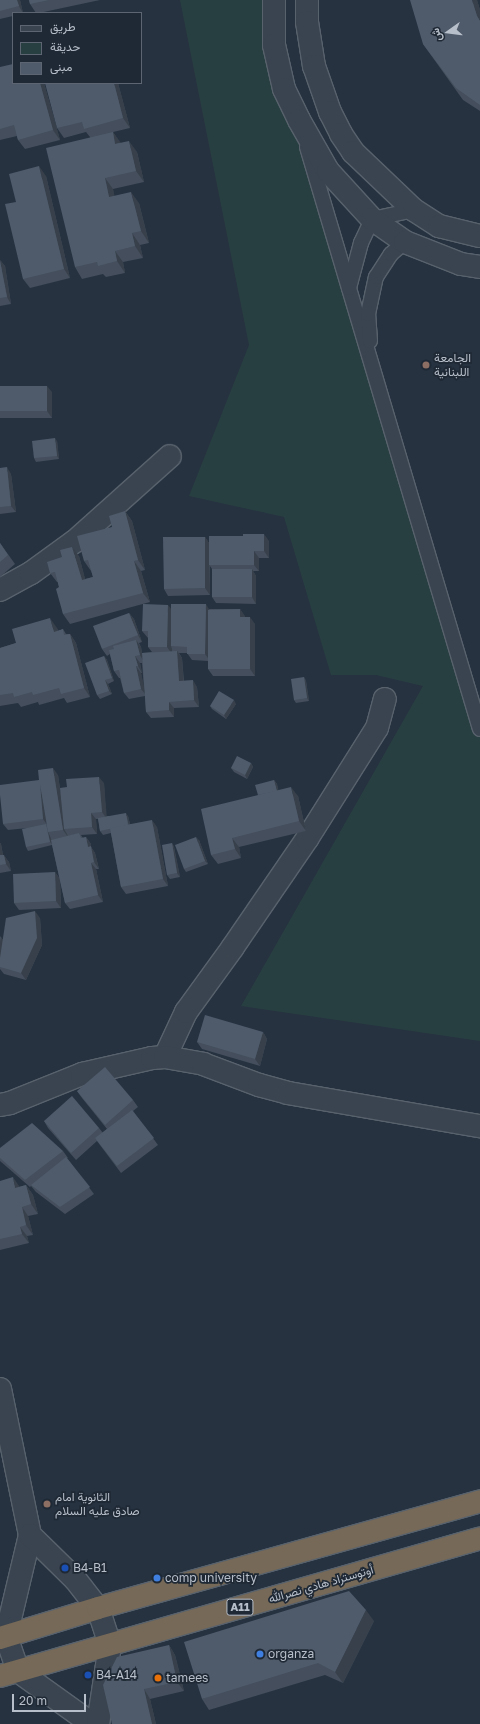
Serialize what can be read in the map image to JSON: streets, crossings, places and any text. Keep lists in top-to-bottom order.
{
  "streets": {
    "highway": ["أوتوستراد هادي نصرالله", "A11"]
  },
  "places": [
    "الجامعة اللبنانية",
    "الثانویة امام صادق عليه السلام",
    "B4-B1",
    "comp university",
    "organza",
    "B4-A14",
    "tamees"
  ],
  "legend": ["طريق", "حديقة", "مبنى"],
  "scale_bar": "20 m",
  "north": "left"
}
